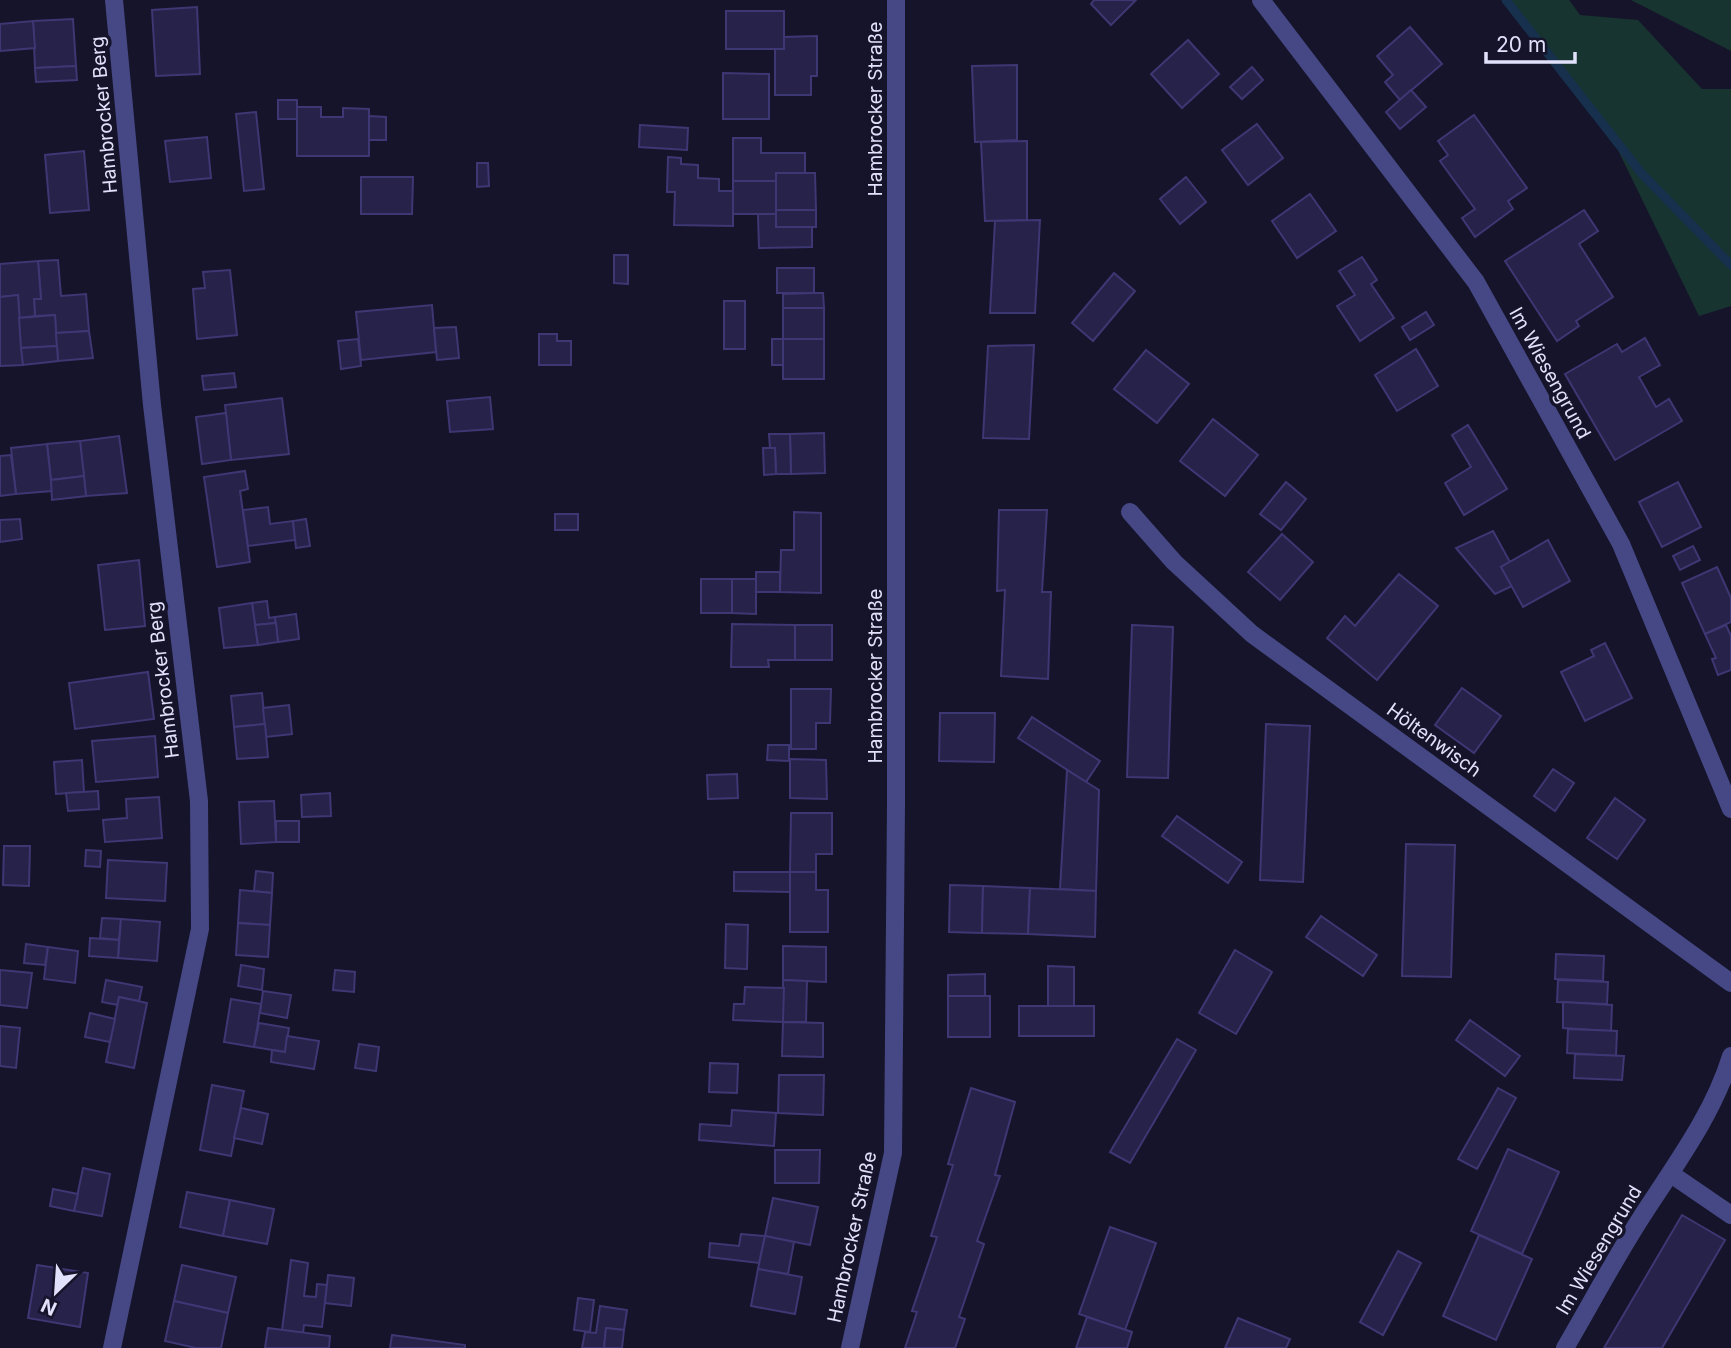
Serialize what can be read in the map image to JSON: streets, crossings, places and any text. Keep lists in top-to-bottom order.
{
  "streets": {
    "street": [
      "Hambrocker Straße",
      "Hambrocker Berg",
      "Im Wiesengrund",
      "Höltenwisch"
    ]
  },
  "scale_bar": "20 m",
  "north": "bottom left"
}
